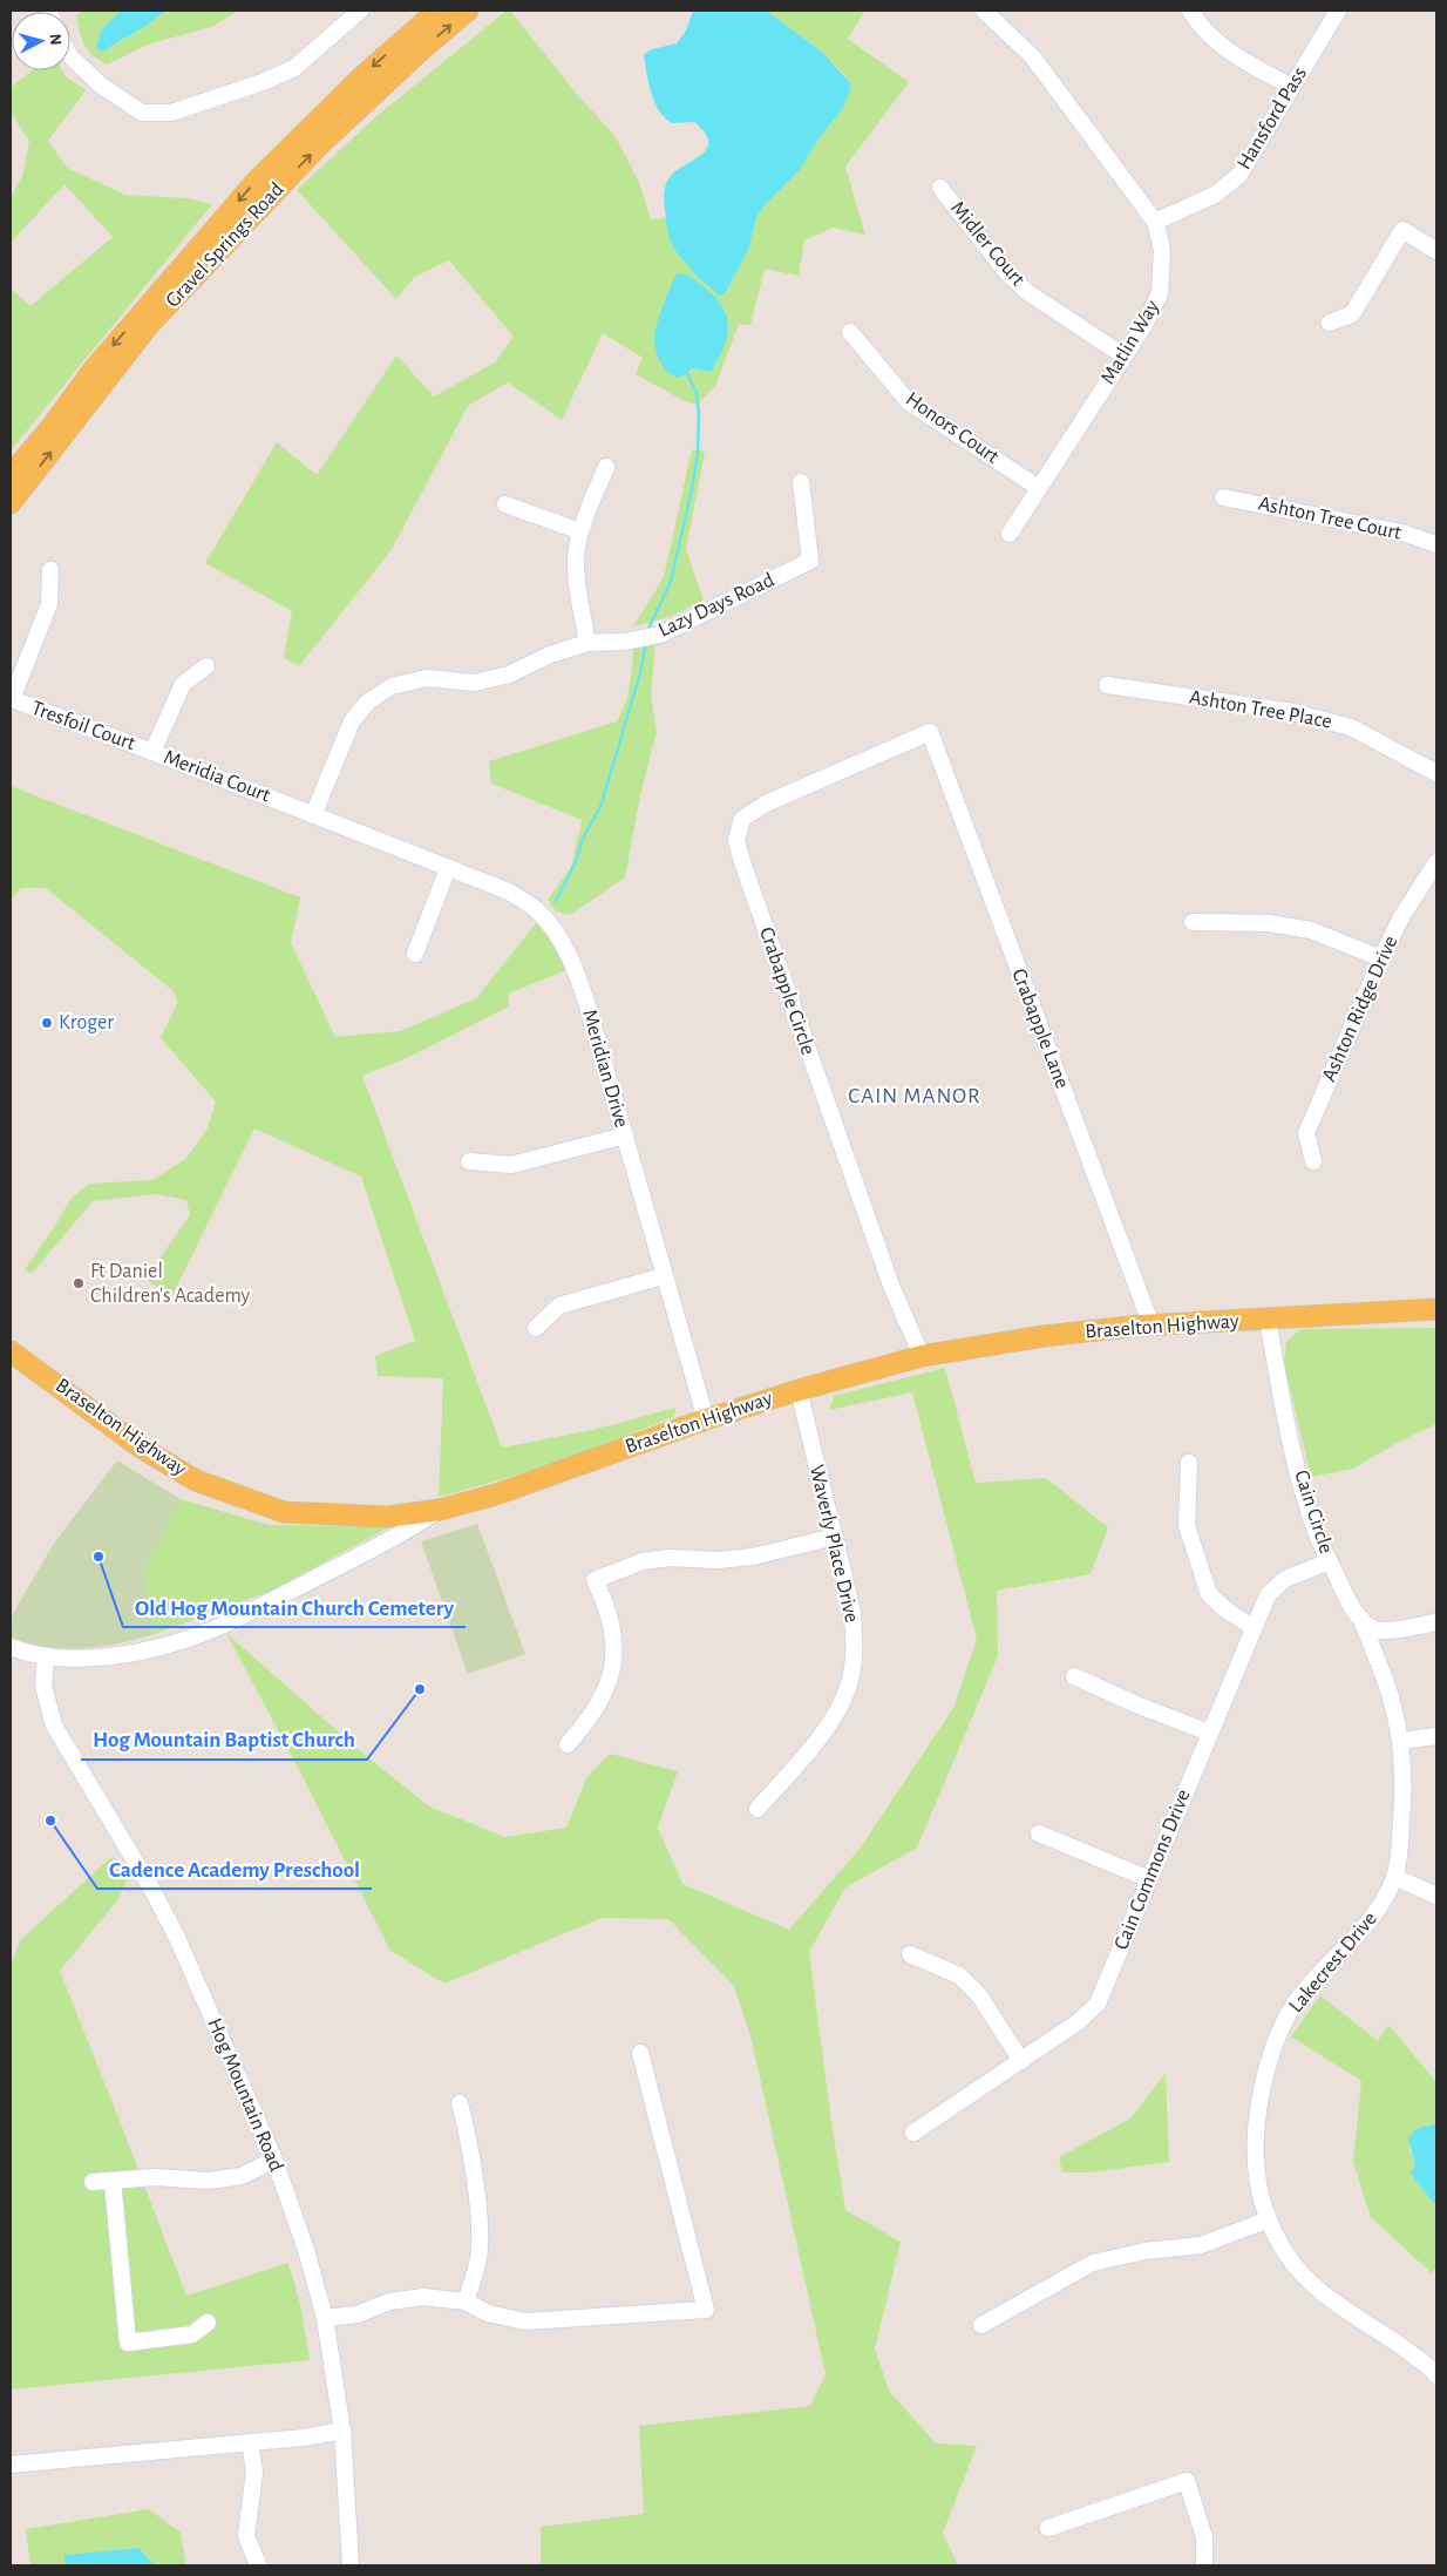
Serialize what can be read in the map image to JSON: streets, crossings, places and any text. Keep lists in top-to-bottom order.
{
  "streets": {
    "main road": ["Gravel Springs Road", "Braselton Highway"],
    "street": [
      "Hansford Pass",
      "Midler Court",
      "Matlin Way",
      "Honors Court",
      "Ashton Tree Court",
      "Lazy Days Road",
      "Ashton Tree Place",
      "Tresfoil Court",
      "Meridia Court",
      "Crabapple Circle",
      "Ashton Ridge Drive",
      "Crabapple Lane",
      "Meridian Drive",
      "Cain Circle",
      "Waverly Place Drive",
      "Cain Commons Drive",
      "Lakecrest Drive",
      "Hog Mountain Road"
    ]
  },
  "crossings": [
    ["Hansford Pass", "Matlin Way"],
    ["Midler Court", "Matlin Way"],
    ["Matlin Way", "Honors Court"],
    ["Lazy Days Road", "Meridia Court"],
    ["Tresfoil Court", "Meridia Court"],
    ["Crabapple Circle", "Crabapple Lane"],
    ["Crabapple Circle", "Braselton Highway"],
    ["Crabapple Lane", "Braselton Highway"],
    ["Meridian Drive", "Braselton Highway"],
    ["Braselton Highway", "Cain Circle"],
    ["Braselton Highway", "Waverly Place Drive"],
    ["Cain Circle", "Cain Commons Drive"],
    ["Cain Circle", "Lakecrest Drive"]
  ],
  "districts": ["CAIN MANOR"],
  "places": [
    "Kroger",
    "Ft Daniel Children's Academy",
    "Old Hog Mountain Church Cemetery",
    "Hog Mountain Baptist Church",
    "Cadence Academy Preschool"
  ],
  "north": "right"
}
